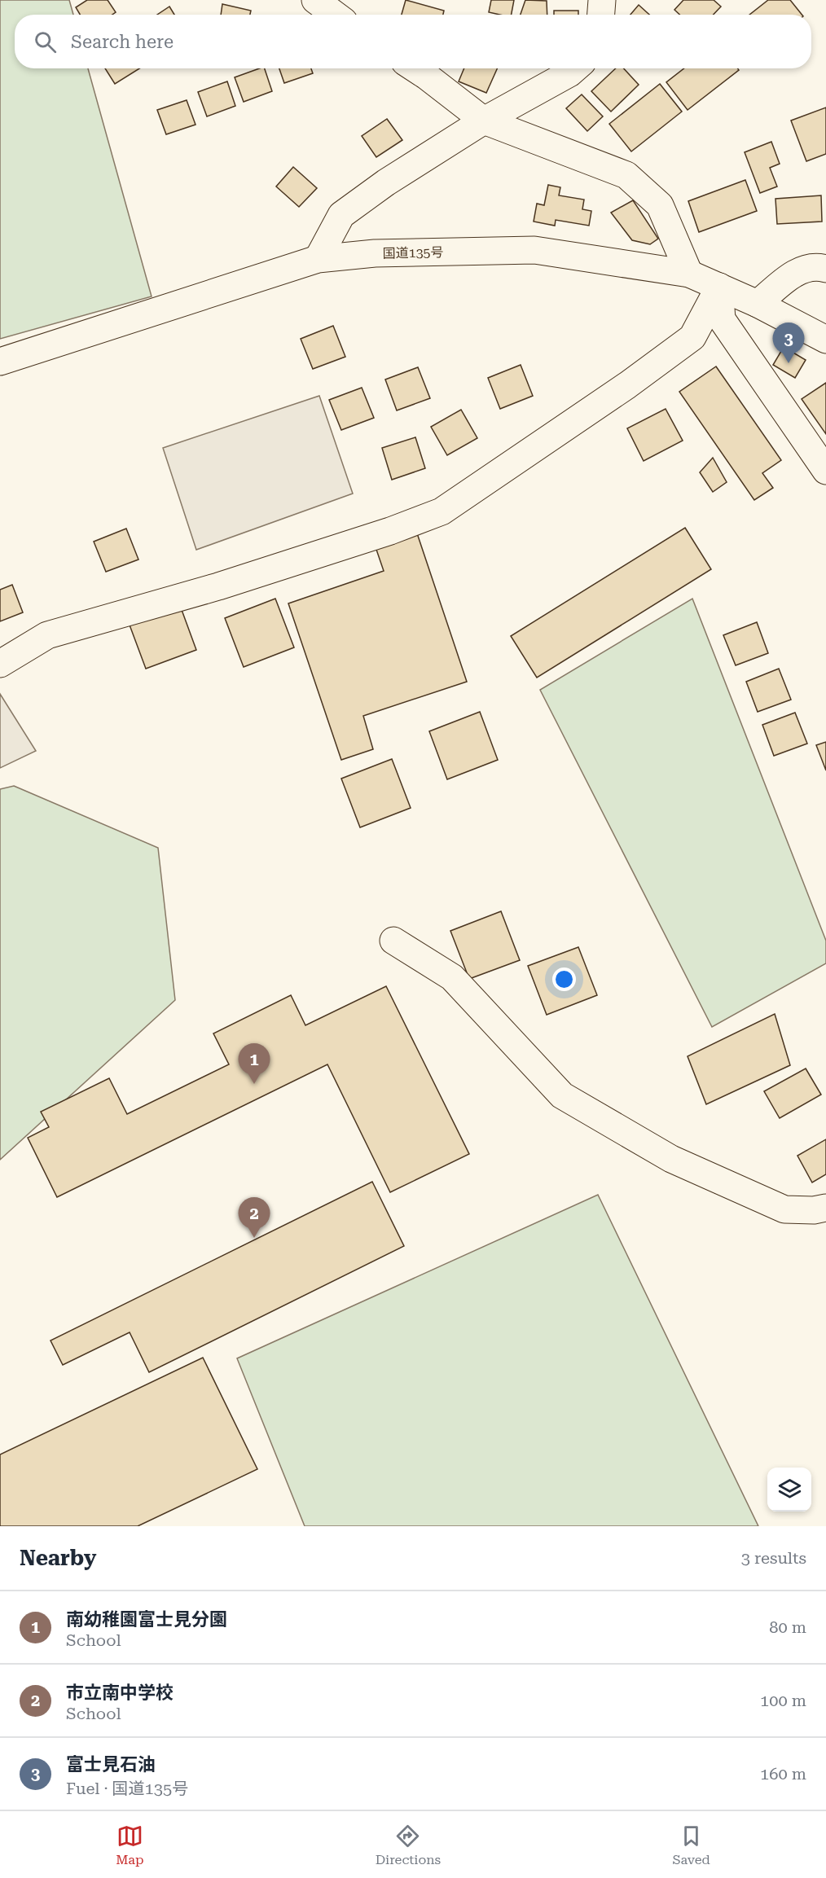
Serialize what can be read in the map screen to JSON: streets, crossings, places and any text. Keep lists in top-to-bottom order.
{
  "streets": {
    "main road": ["国道135号"]
  },
  "page": {
    "search": "Search here",
    "pins": ["3", "1", "2"],
    "heading": ["Nearby", "3 results"],
    "list": [
      {
        "mark": "1",
        "name": "南幼稚園富士見分園",
        "note": "School",
        "value": "80 m"
      },
      {
        "mark": "2",
        "name": "市立南中学校",
        "note": "School",
        "value": "100 m"
      },
      {
        "mark": "3",
        "name": "富士見石油",
        "note": "Fuel · 国道135号",
        "value": "160 m"
      }
    ],
    "nav": ["Map", "Directions", "Saved"]
  }
}
